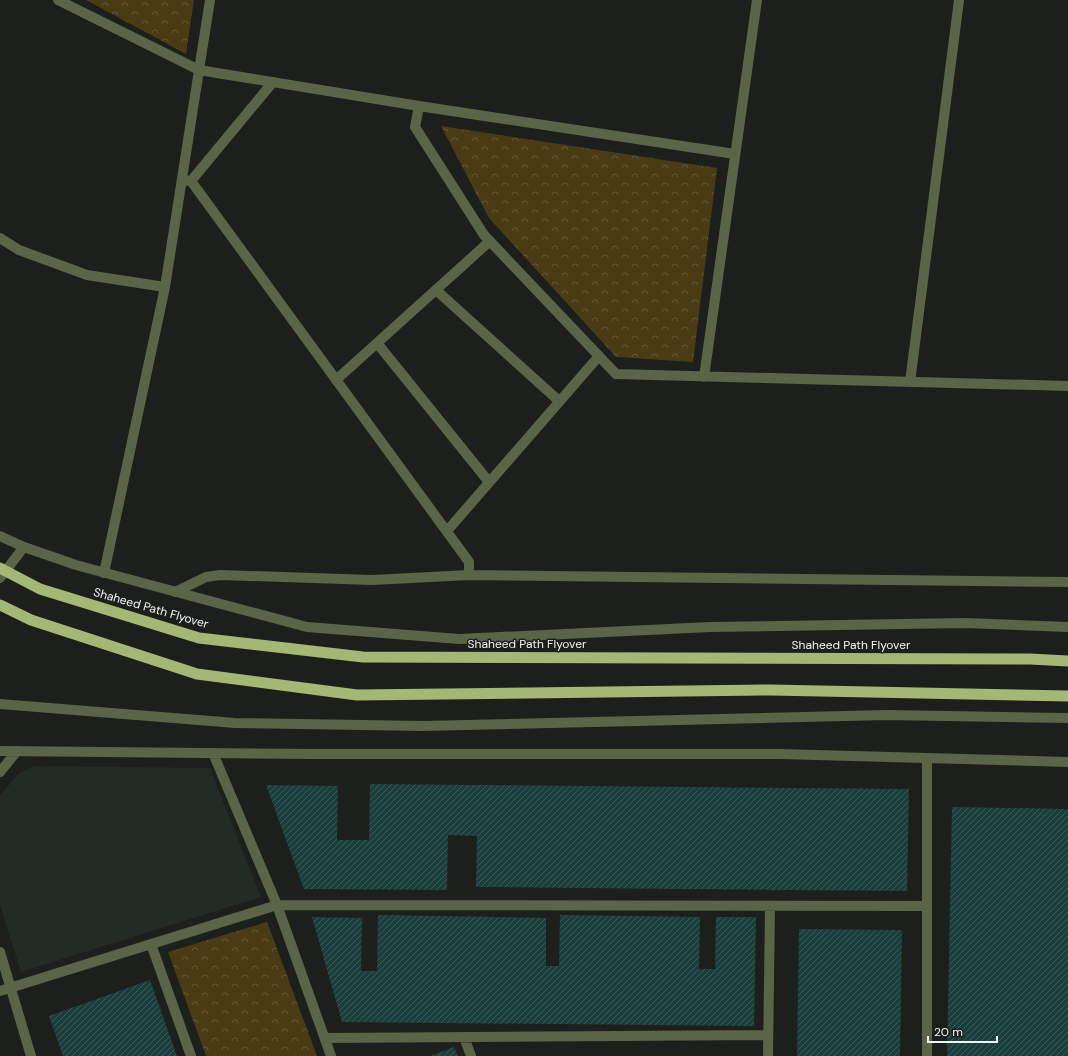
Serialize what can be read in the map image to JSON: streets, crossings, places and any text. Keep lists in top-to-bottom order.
{
  "streets": {
    "highway": ["Shaheed Path Flyover"]
  },
  "scale_bar": "20 m"
}
